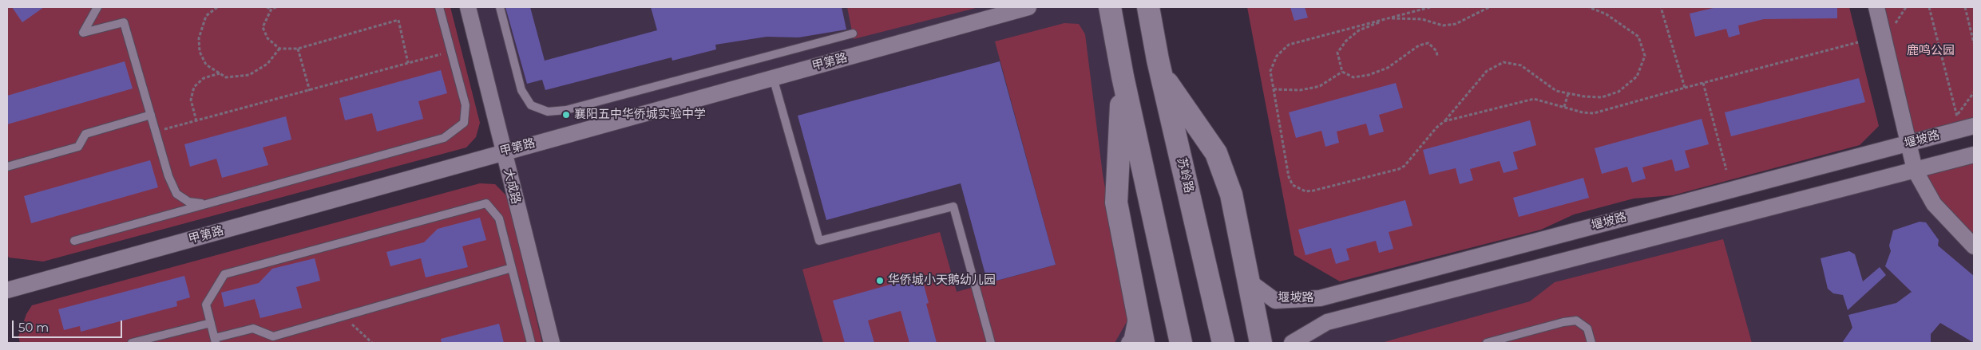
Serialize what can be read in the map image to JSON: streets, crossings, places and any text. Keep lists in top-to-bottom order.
{
  "streets": {
    "main road": ["苏岭路"],
    "street": ["甲第路", "堰坡路", "大成路"]
  },
  "crossings": [
    ["甲第路", "大成路"]
  ],
  "parks": ["鹿鸣公园"],
  "places": ["襄阳五中华侨城实验中学", "华侨城小天鹅幼儿园"],
  "scale_bar": "50 m"
}
